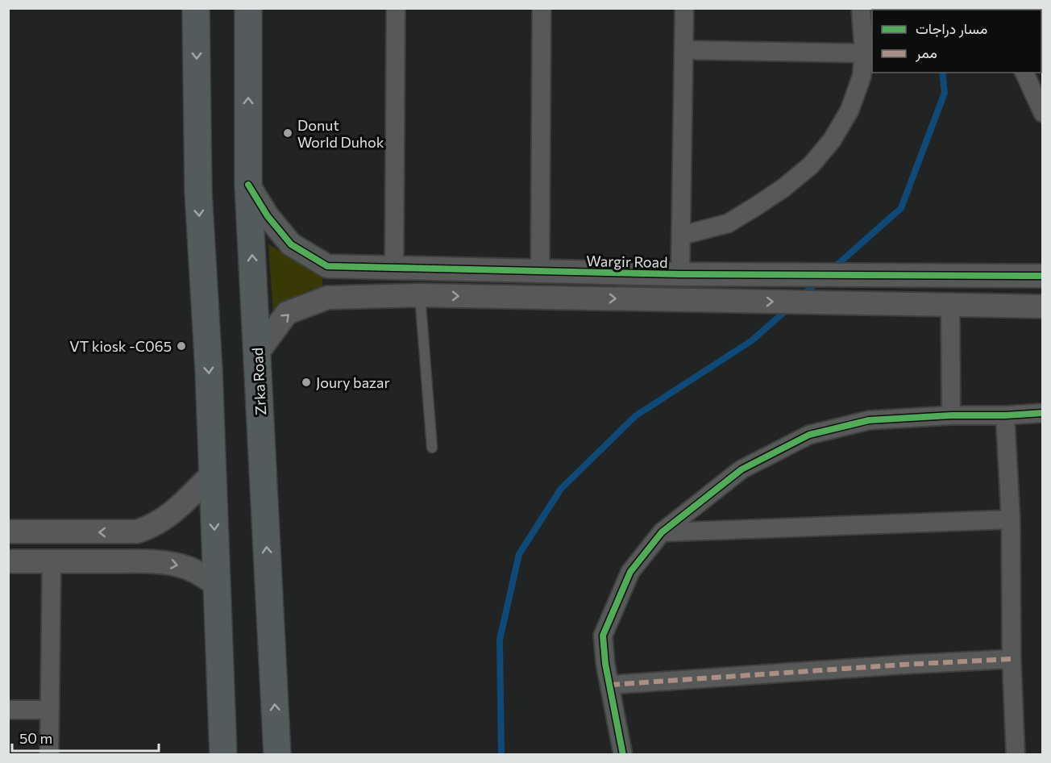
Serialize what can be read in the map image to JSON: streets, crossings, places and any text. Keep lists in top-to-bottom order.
{
  "streets": {
    "main road": ["Zrka Road"],
    "street": ["Wargir Road"]
  },
  "crossings": [
    ["Wargir Road", "Zrka Road"]
  ],
  "places": ["Donut World Duhok", "VT kiosk -C065", "Joury bazar"],
  "legend": ["مسار دراجات", "ممر"],
  "scale_bar": "50 m"
}
